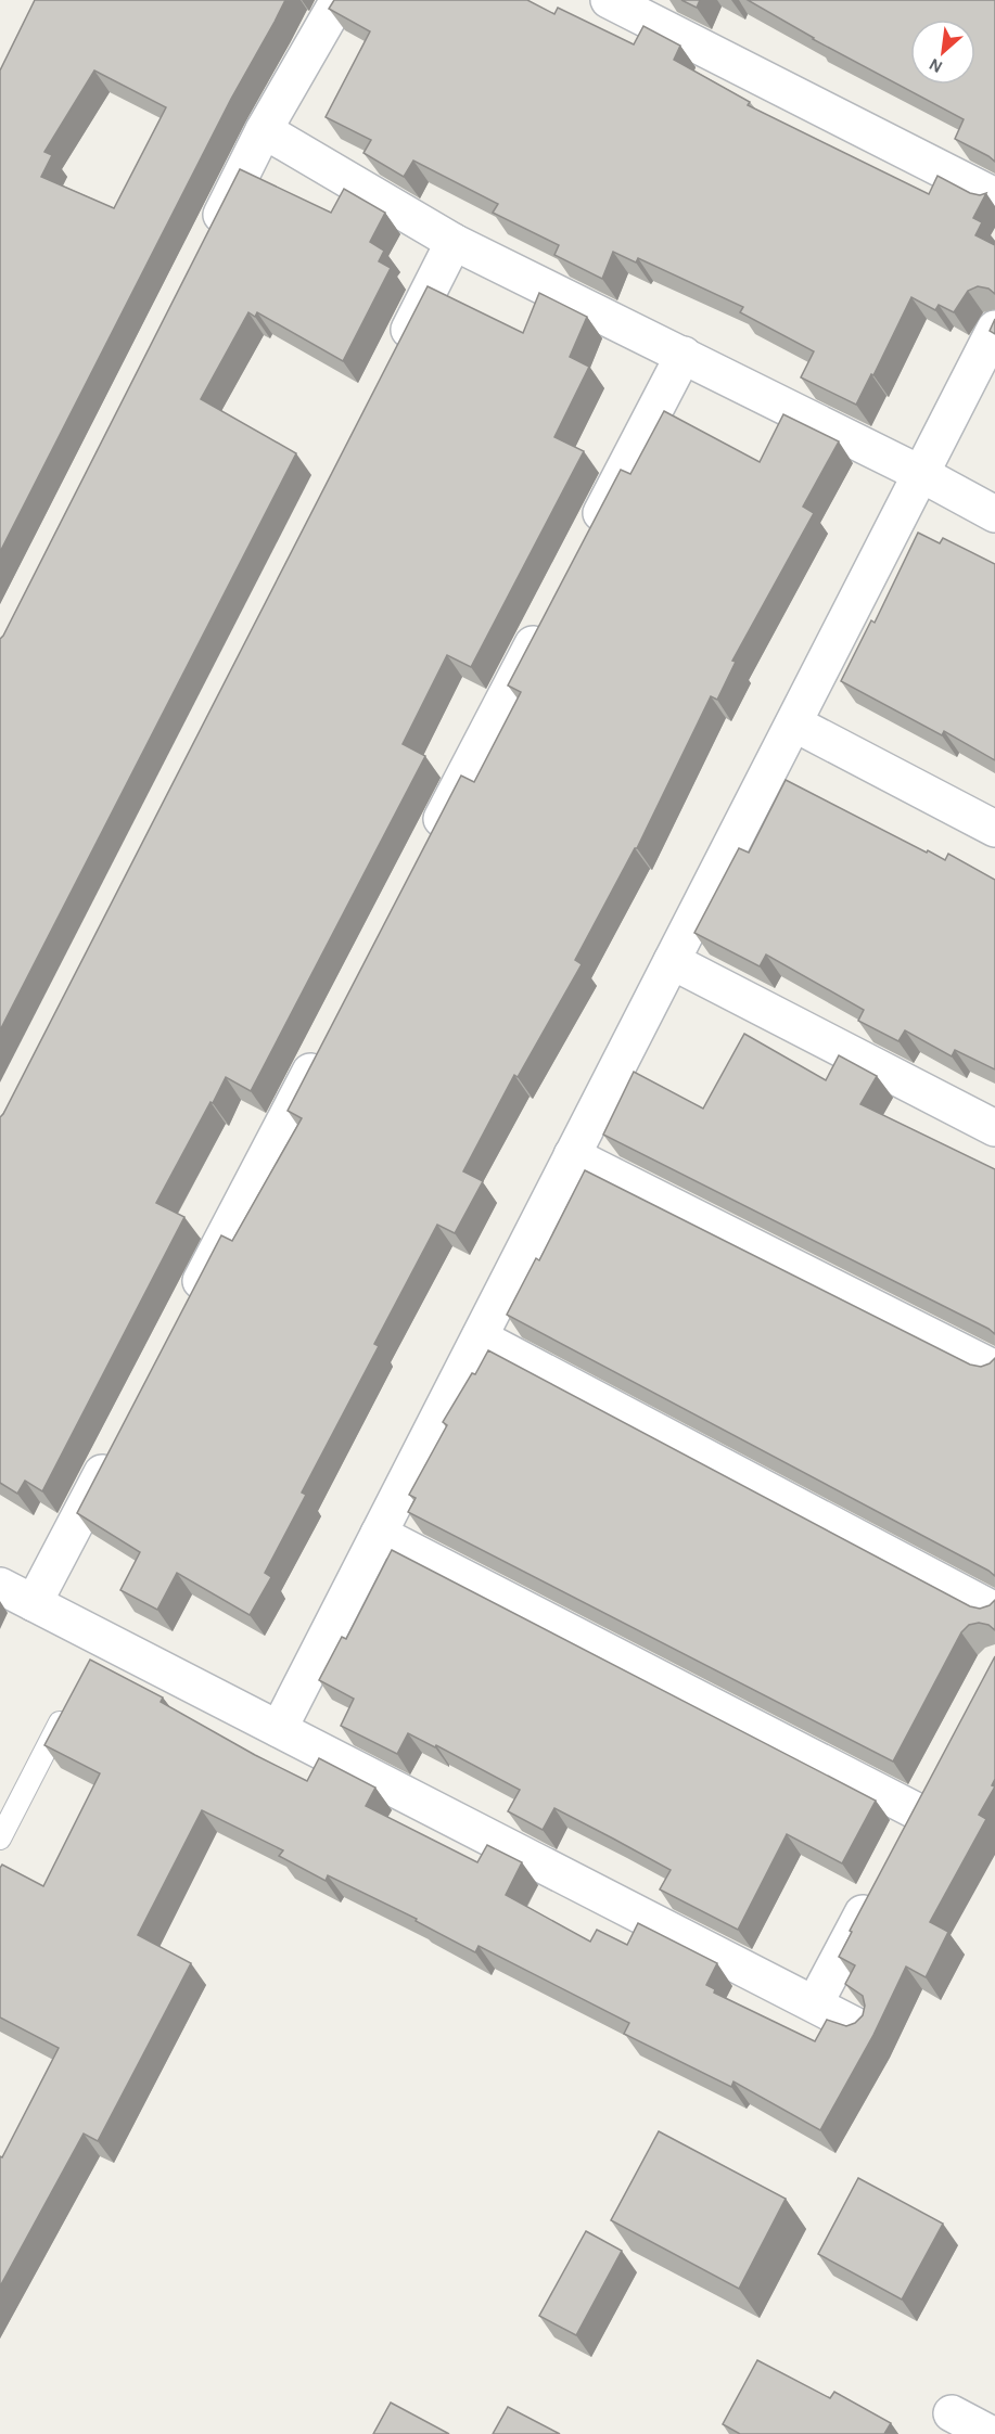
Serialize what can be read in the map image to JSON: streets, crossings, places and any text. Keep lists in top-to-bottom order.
{
  "north": "bottom left"
}
